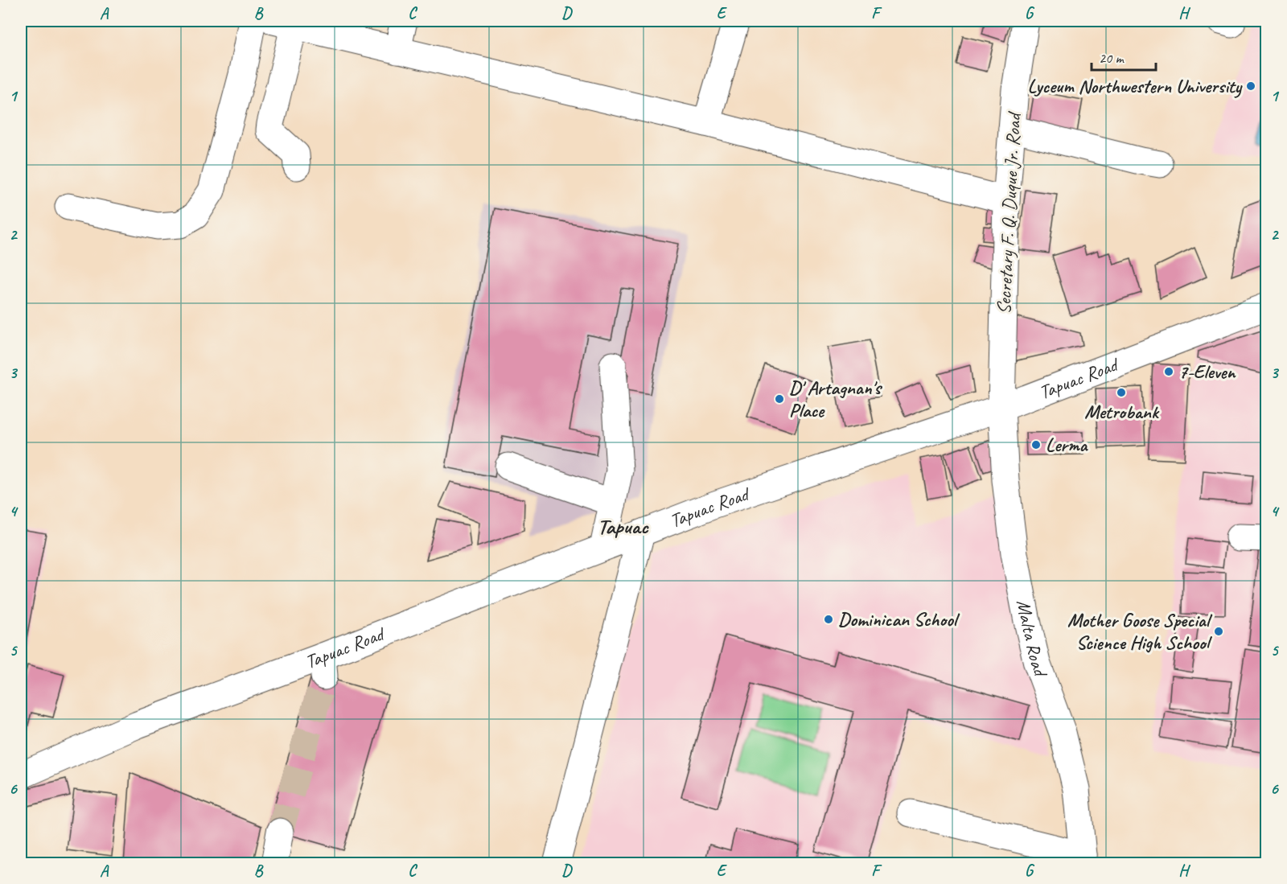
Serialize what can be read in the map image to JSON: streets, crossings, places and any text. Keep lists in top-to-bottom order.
{
  "streets": {
    "street": ["Secretary F. Q. Duque Jr. Road", "Tapuac Road", "Malta Road"]
  },
  "crossings": [
    ["Secretary F. Q. Duque Jr. Road", "Tapuac Road"],
    ["Secretary F. Q. Duque Jr. Road", "Malta Road"],
    ["Tapuac Road", "Malta Road"]
  ],
  "districts": ["Tapuac"],
  "places": [
    "Lyceum Northwestern University",
    "7-Eleven",
    "Metrobank",
    "D' Artagnan's Place",
    "Lerma",
    "Dominican School",
    "Mother Goose Special Science High School"
  ],
  "scale_bar": "20 m",
  "grid": {
    "columns": [
      "A",
      "B",
      "C",
      "D",
      "E",
      "F",
      "G",
      "H"
    ],
    "rows": [
      "1",
      "2",
      "3",
      "4",
      "5",
      "6"
    ]
  }
}
